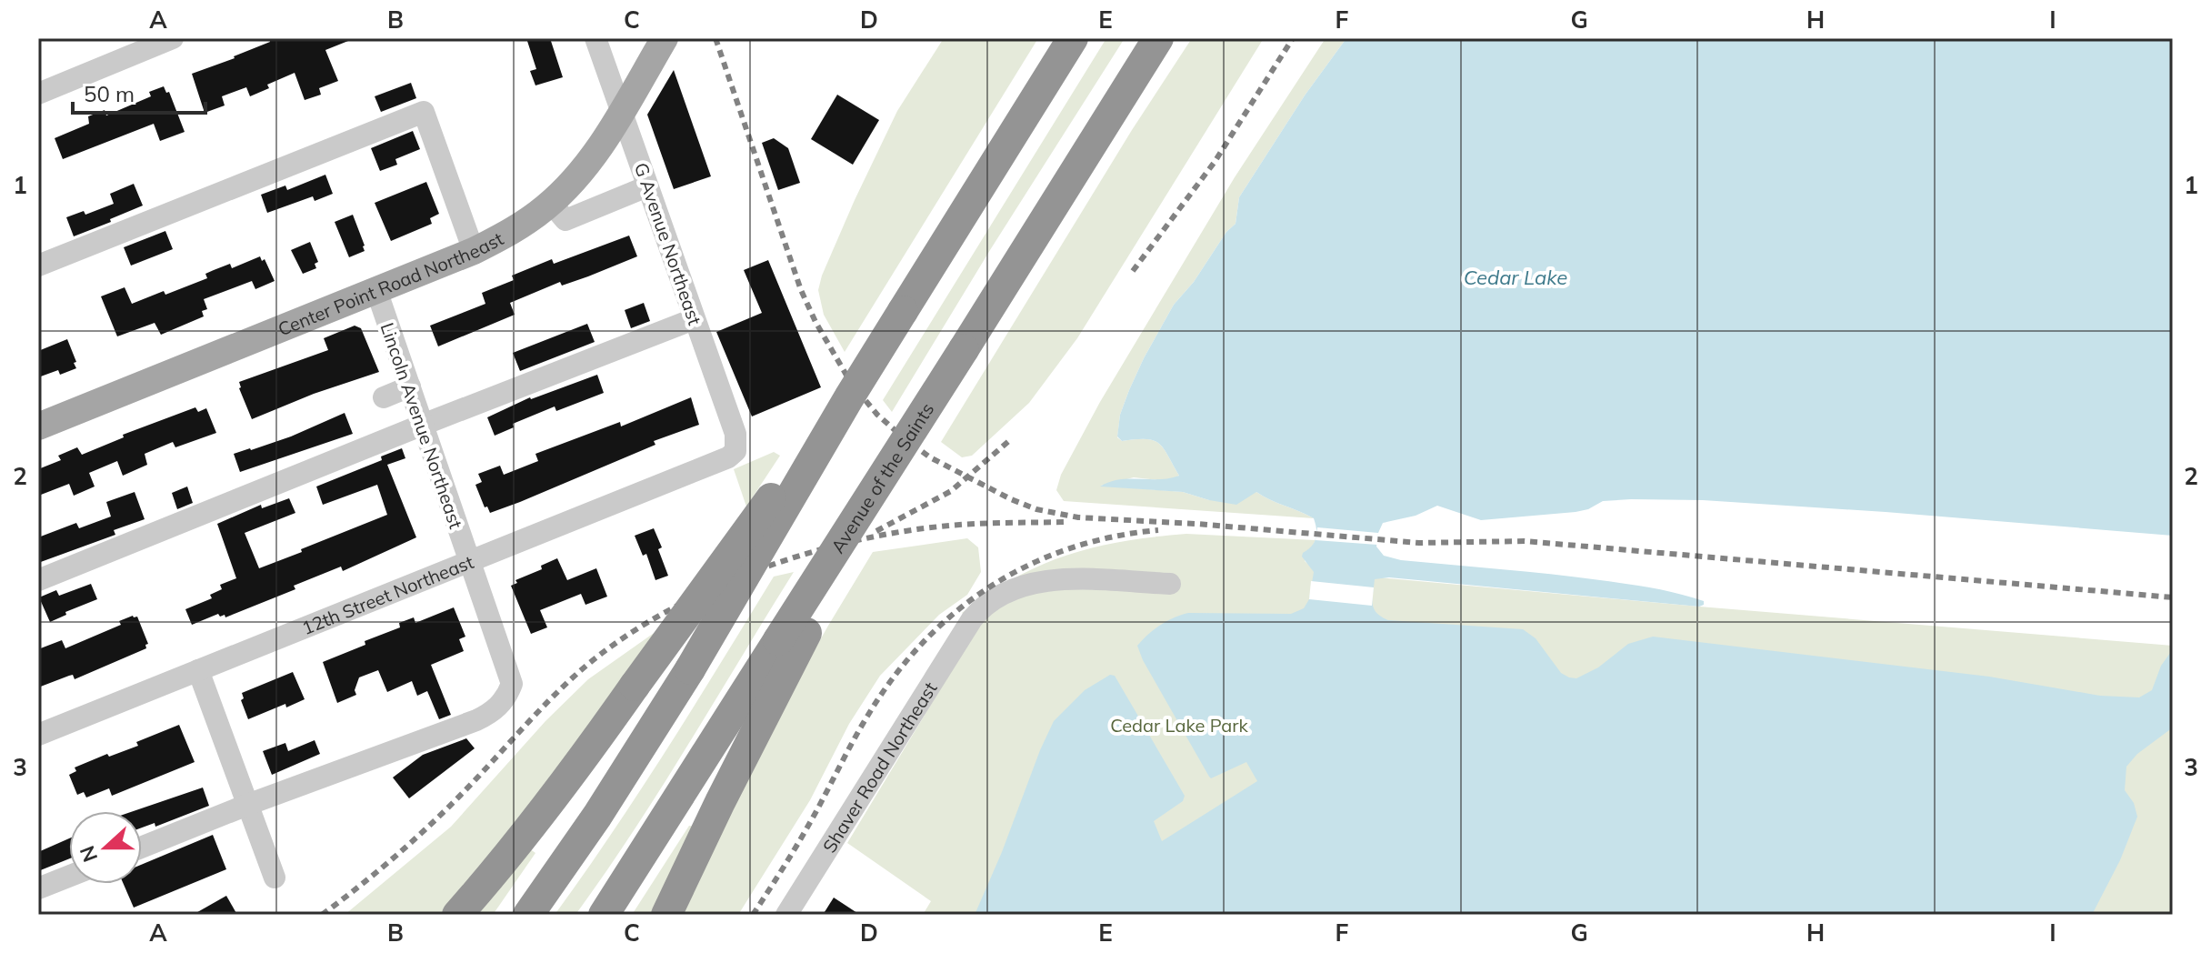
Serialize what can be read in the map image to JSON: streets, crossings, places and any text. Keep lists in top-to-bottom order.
{
  "streets": {
    "highway": ["Avenue of the Saints"],
    "main road": ["Center Point Road Northeast"],
    "street": [
      "G Avenue Northeast",
      "Lincoln Avenue Northeast",
      "12th Street Northeast",
      "Shaver Road Northeast"
    ]
  },
  "crossings": [
    ["G Avenue Northeast", "Center Point Road Northeast"],
    ["G Avenue Northeast", "12th Street Northeast"],
    ["Center Point Road Northeast", "Lincoln Avenue Northeast"],
    ["Lincoln Avenue Northeast", "12th Street Northeast"]
  ],
  "water": ["Cedar Lake"],
  "parks": ["Cedar Lake Park"],
  "scale_bar": "50 m",
  "north": "left",
  "grid": {
    "columns": [
      "A",
      "B",
      "C",
      "D",
      "E",
      "F",
      "G",
      "H",
      "I"
    ],
    "rows": ["1", "2", "3"]
  }
}
